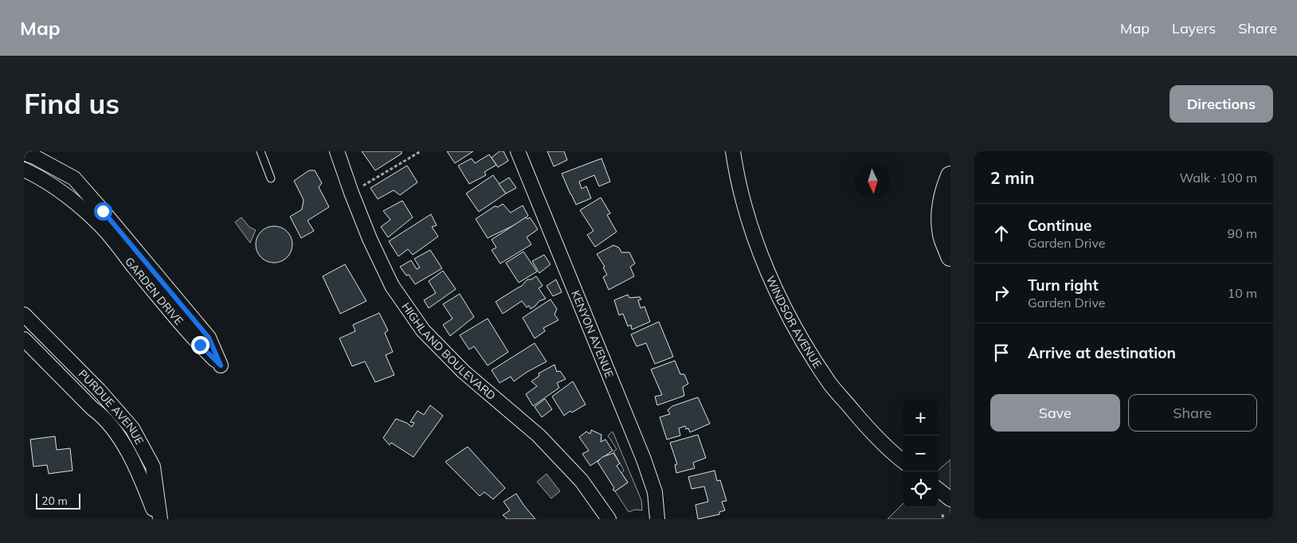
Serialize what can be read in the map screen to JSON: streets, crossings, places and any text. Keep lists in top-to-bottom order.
{
  "streets": {
    "street": [
      "GARDEN DRIVE",
      "WINDSOR AVENUE",
      "KENYON AVENUE",
      "HIGHLAND BOULEVARD",
      "PURDUE AVENUE"
    ]
  },
  "scale_bar": "20 m",
  "north": "bottom",
  "page": {
    "header": "Map",
    "nav": ["Map", "Layers", "Share"],
    "buttons": [
      "Directions",
      ["Save", "Share"]
    ],
    "title": "Find us",
    "heading": ["2 min", "Walk · 100 m"],
    "list": [
      ["Continue", "Garden Drive", "90 m"],
      ["Turn right", "Garden Drive", "10 m"],
      "Arrive at destination"
    ],
    "map_buttons": ["+", "−"],
    "scale": "20 m"
  }
}
